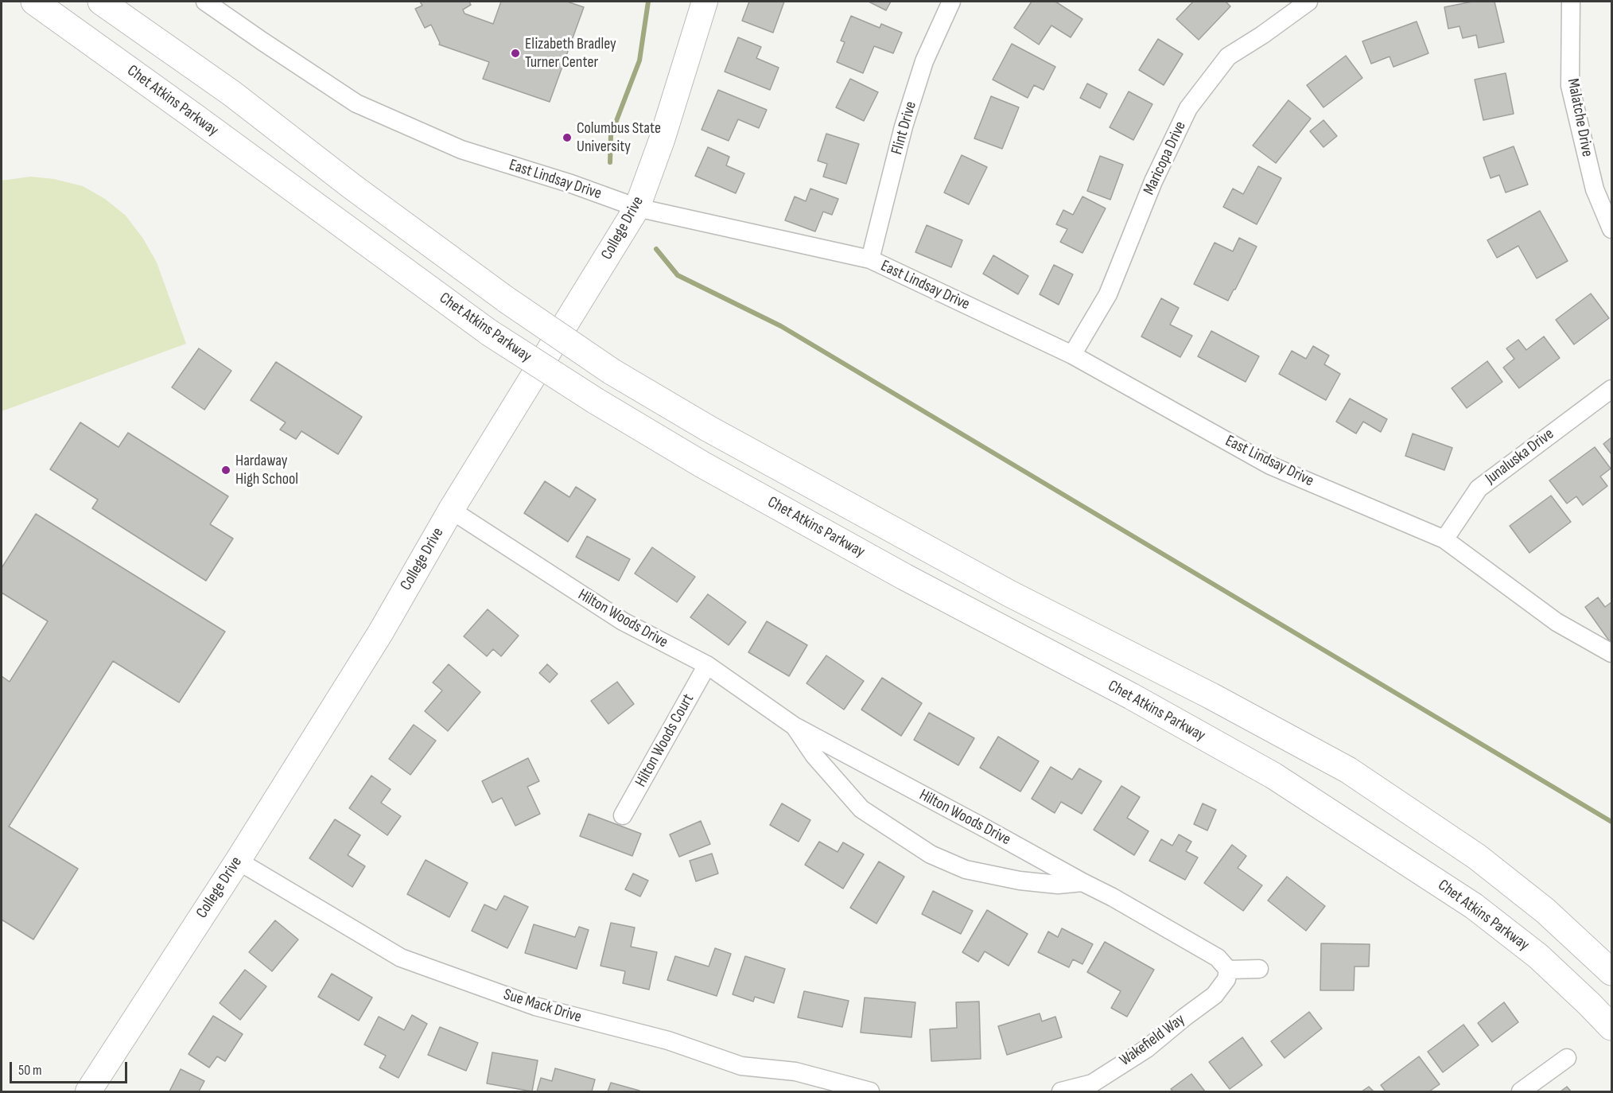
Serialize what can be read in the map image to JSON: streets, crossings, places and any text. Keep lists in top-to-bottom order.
{
  "streets": {
    "highway": ["Chet Atkins Parkway"],
    "street": [
      "Malatche Drive",
      "Flint Drive",
      "Maricopa Drive",
      "East Lindsay Drive",
      "College Drive",
      "Junaluska Drive",
      "Hilton Woods Drive",
      "Hilton Woods Court",
      "Sue Mack Drive",
      "Wakefield Way"
    ]
  },
  "crossings": [
    ["Flint Drive", "East Lindsay Drive"],
    ["Maricopa Drive", "East Lindsay Drive"],
    ["East Lindsay Drive", "College Drive"],
    ["East Lindsay Drive", "Junaluska Drive"],
    ["College Drive", "Hilton Woods Drive"],
    ["College Drive", "Sue Mack Drive"],
    ["Hilton Woods Drive", "Hilton Woods Court"],
    ["Hilton Woods Drive", "Wakefield Way"]
  ],
  "places": ["Elizabeth Bradley Turner Center", "Columbus State University", "Hardaway High School"],
  "scale_bar": "50 m"
}
